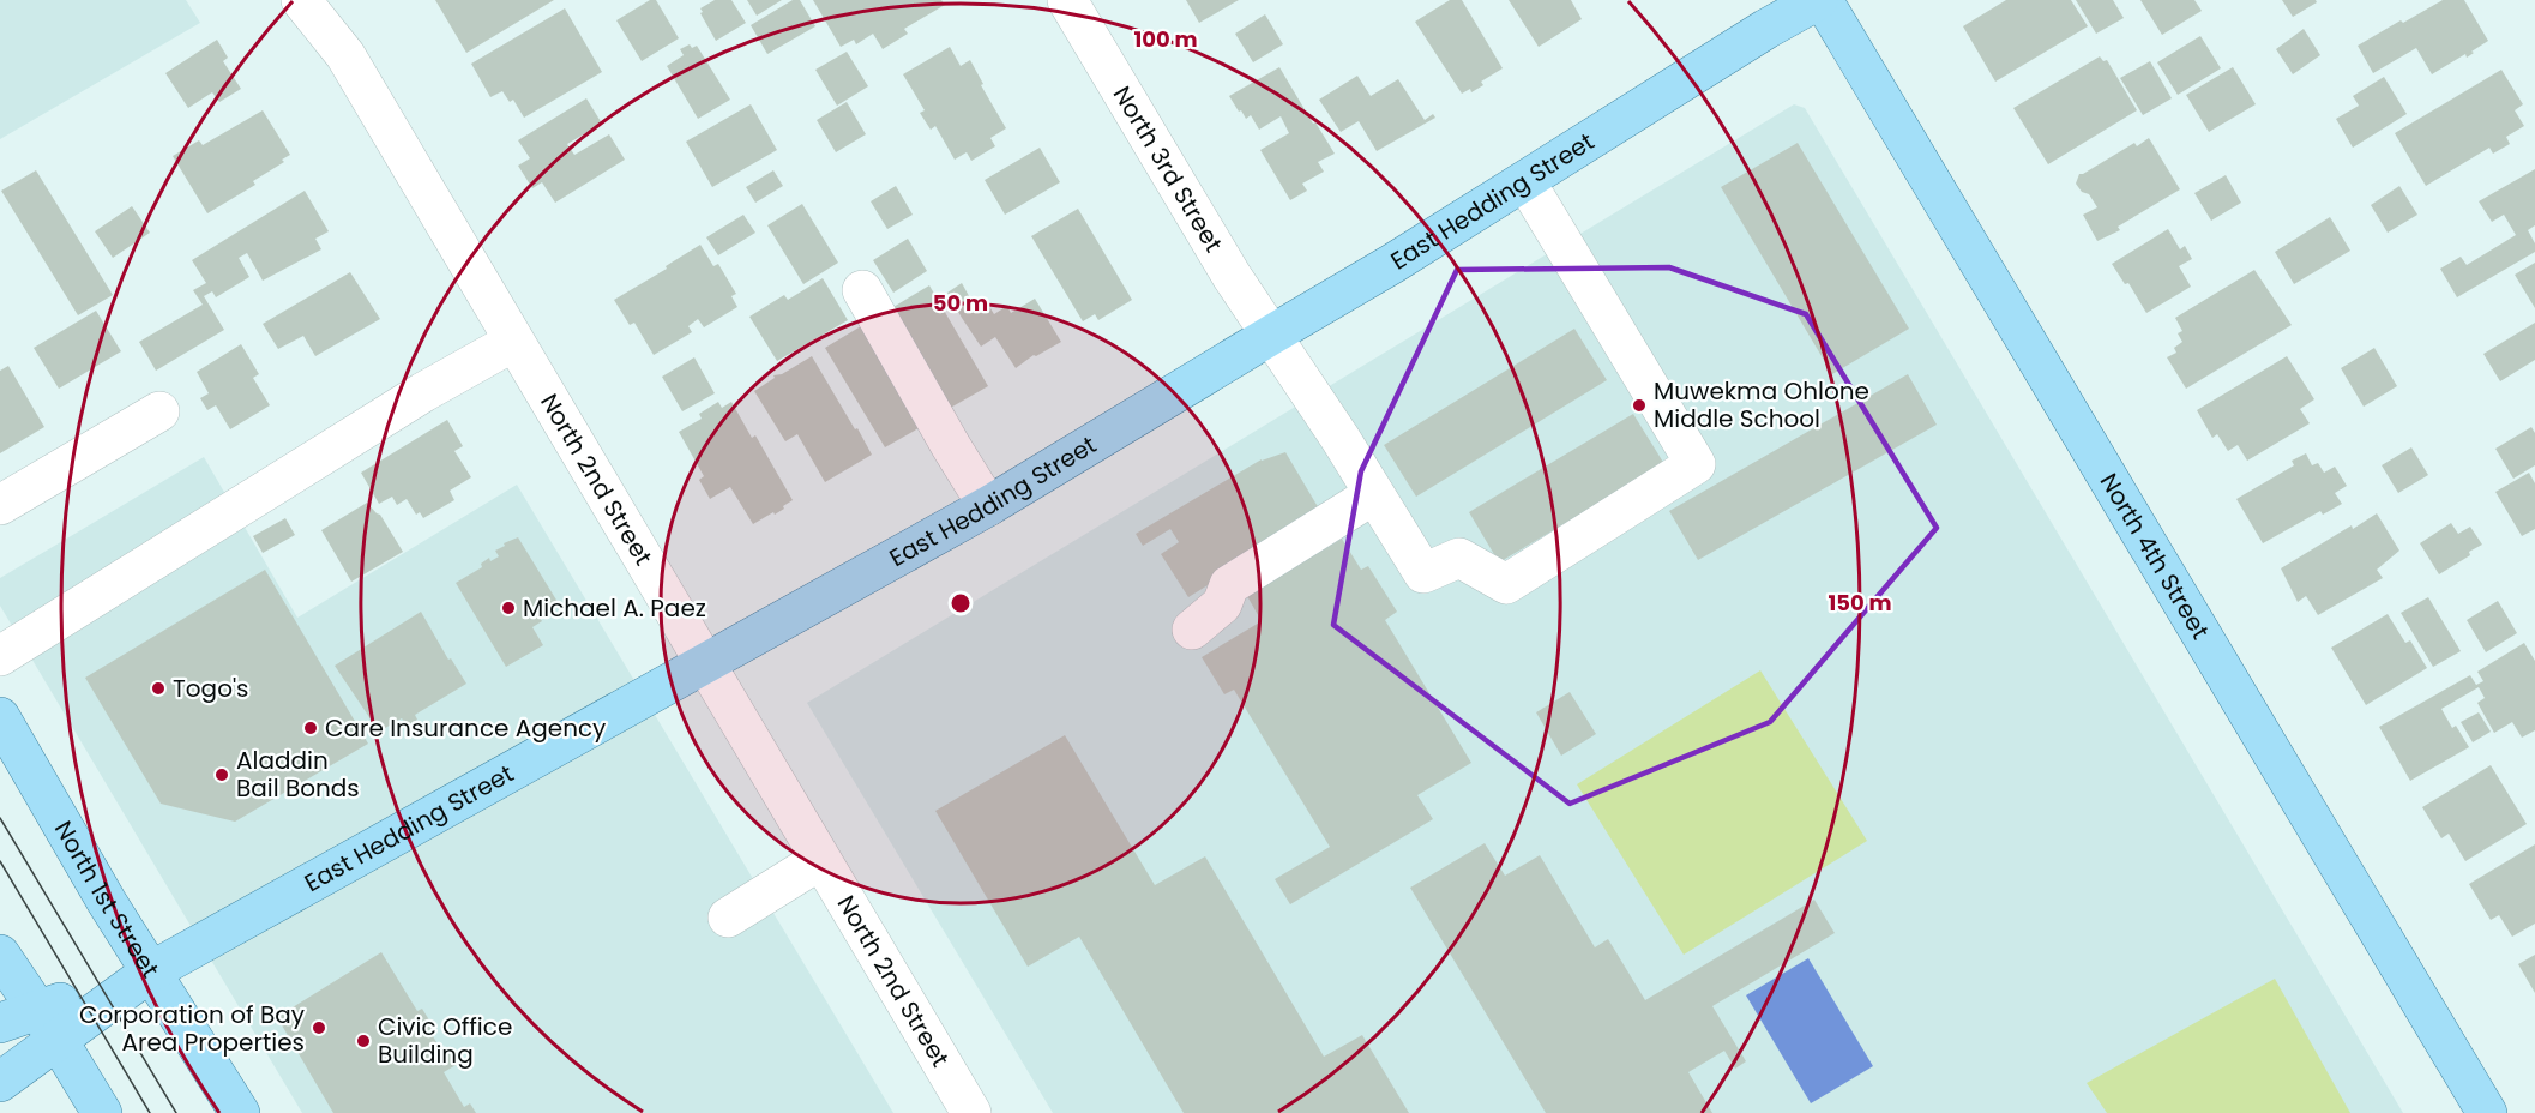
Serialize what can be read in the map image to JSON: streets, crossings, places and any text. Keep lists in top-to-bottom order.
{
  "streets": {
    "main road": ["East Hedding Street", "North 4th Street", "North 1st Street"],
    "street": ["North 3rd Street", "North 2nd Street"]
  },
  "crossings": [
    ["North 3rd Street", "East Hedding Street"],
    ["East Hedding Street", "North 2nd Street"],
    ["East Hedding Street", "North 4th Street"],
    ["East Hedding Street", "North 1st Street"]
  ],
  "places": [
    "Muwekma Ohlone Middle School",
    "Michael A. Paez",
    "Togo's",
    "Care Insurance Agency",
    "Aladdin Bail Bonds",
    "Corporation of Bay Area Properties",
    "Civic Office Building"
  ],
  "rings": ["100 m", "50 m", "150 m"]
}
